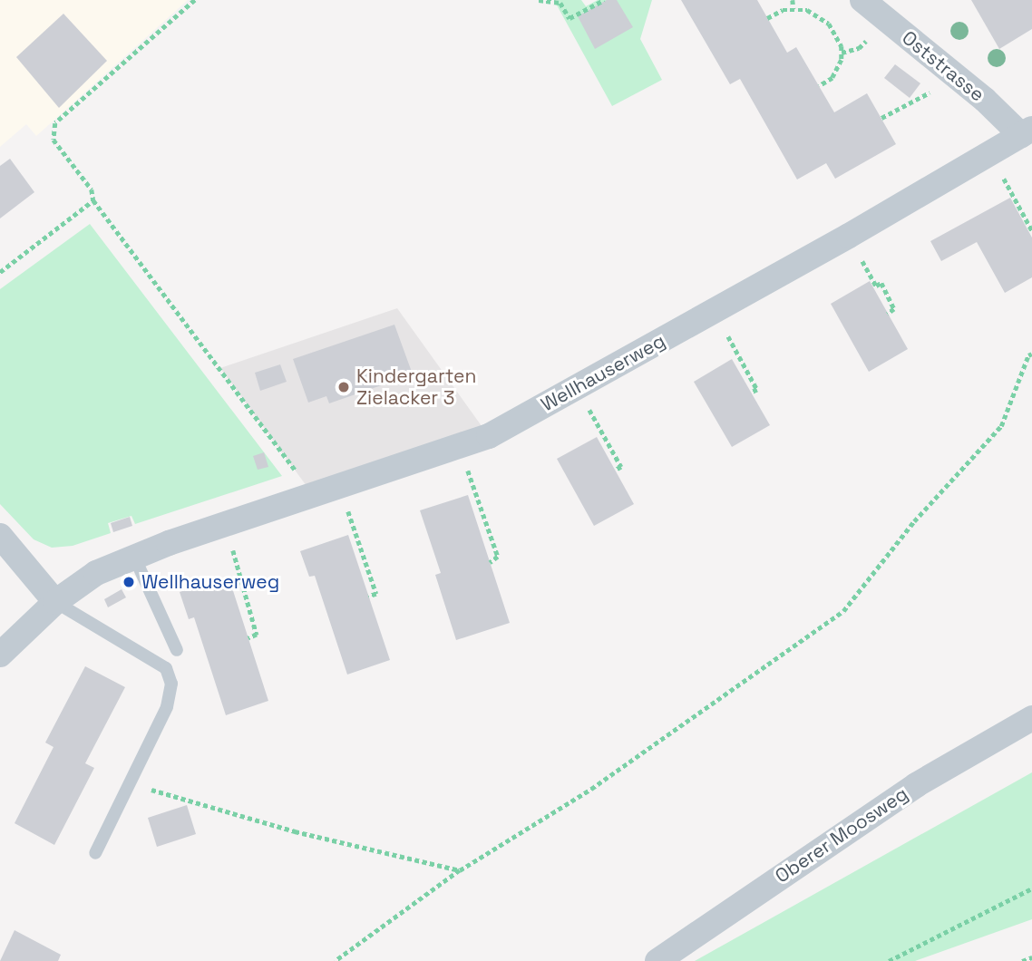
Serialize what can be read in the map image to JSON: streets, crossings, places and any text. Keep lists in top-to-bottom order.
{
  "streets": {
    "street": ["Oststrasse", "Wellhauserweg", "Oberer Moosweg"]
  },
  "crossings": [
    ["Oststrasse", "Wellhauserweg"]
  ],
  "places": ["Kindergarten Zielacker 3", "Wellhauserweg"]
}
